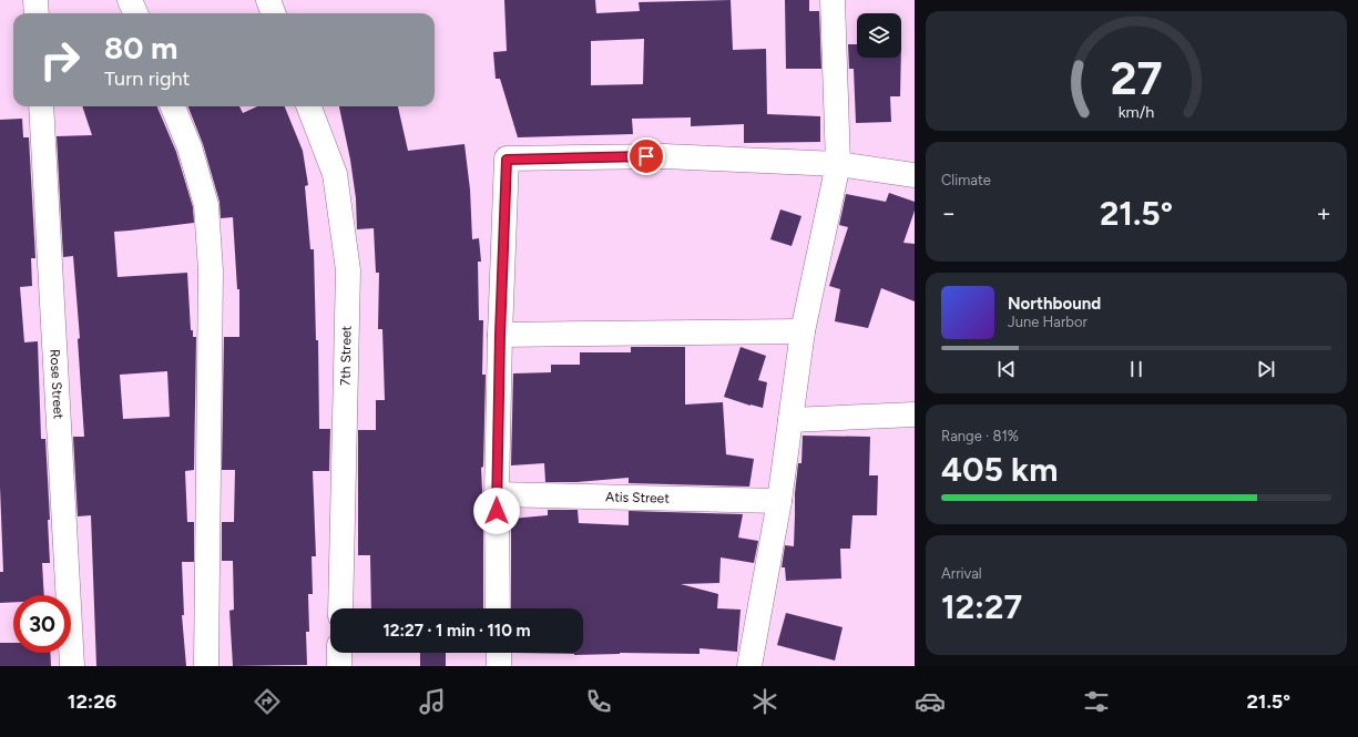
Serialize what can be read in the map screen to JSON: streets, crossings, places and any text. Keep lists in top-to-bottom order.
{
  "streets": {
    "street": ["7th Street", "Rose Street", "Atis Street"]
  },
  "page": {
    "turn": ["80 m", "Turn right"],
    "tile": [
      "Climate",
      ["Range · 81%", "405 km"],
      ["Arrival", "12:27"]
    ],
    "heat": ["−", "21.5°", "+"],
    "song": ["Northbound", "June Harbor"],
    "limit": "30",
    "trip": "12:27 · 1 min · 110 m",
    "tabs": ["12:26", "21.5°"],
    "gauge": ["27", "km/h"]
  }
}
